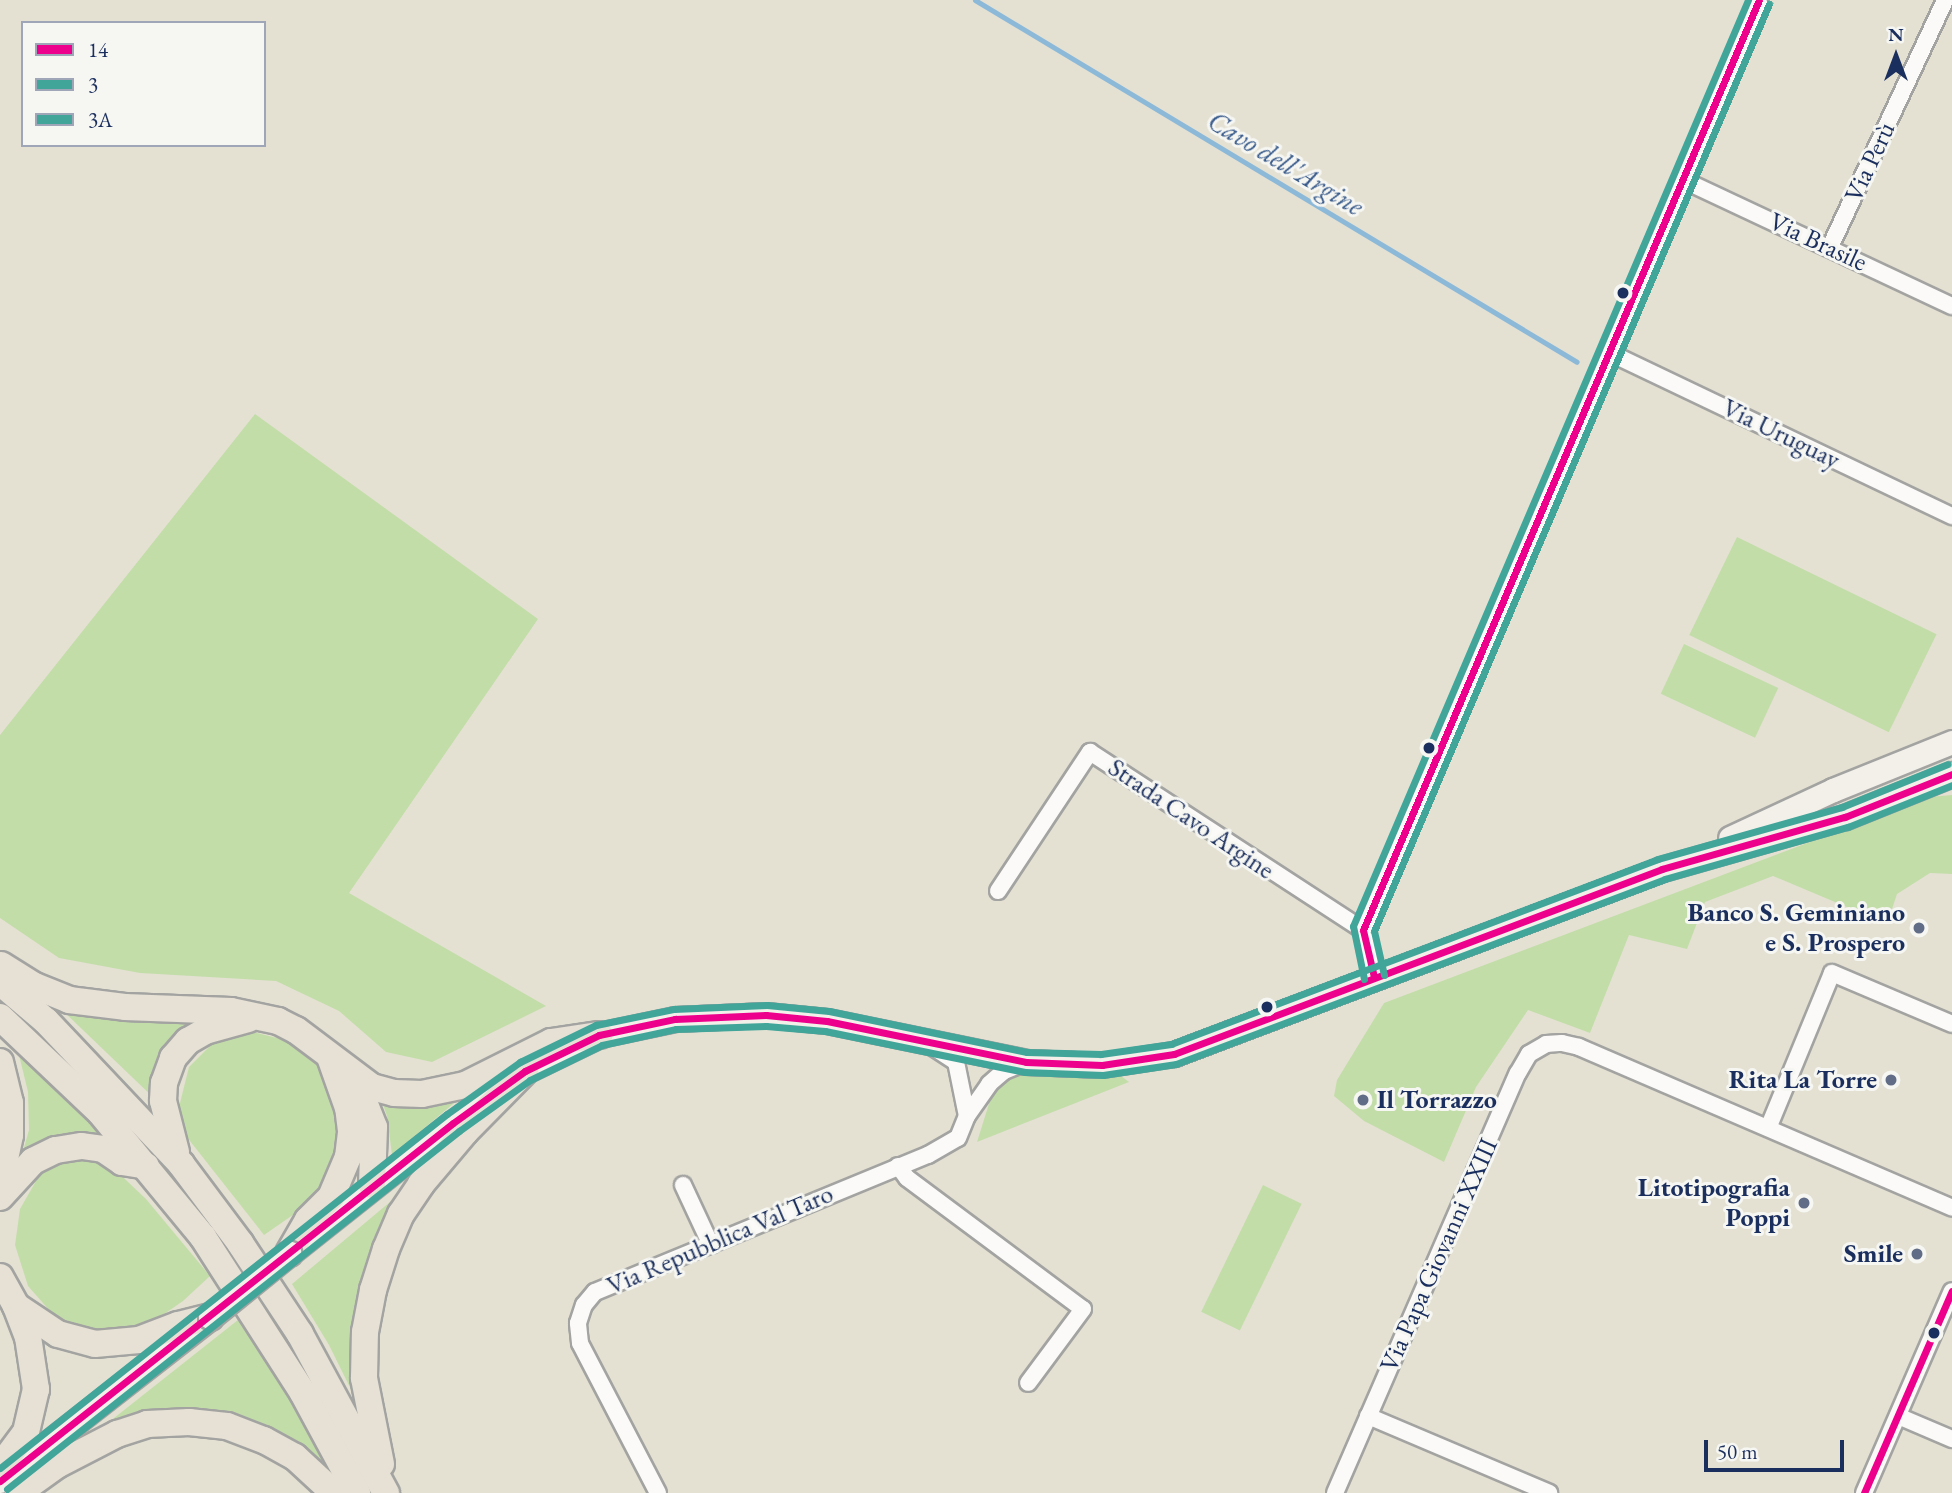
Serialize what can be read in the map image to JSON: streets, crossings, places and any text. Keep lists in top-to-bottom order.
{
  "streets": {
    "street": [
      "Via Perù",
      "Via Brasile",
      "Via Uruguay",
      "Strada Cavo Argine",
      "Via Repubblica Val Taro",
      "Via Papa Giovanni XXIII"
    ]
  },
  "crossings": [
    ["Via Perù", "Via Brasile"]
  ],
  "water": ["Cavo dell'Argine"],
  "places": [
    "Banco S. Geminiano e S. Prospero",
    "Rita La Torre",
    "Il Torrazzo",
    "Litotipografia Poppi",
    "Smile"
  ],
  "lines": ["transit line 14", "transit line 3A", "transit line 3"],
  "legend": ["14", "3", "3A"],
  "scale_bar": "50 m",
  "north": "top"
}
